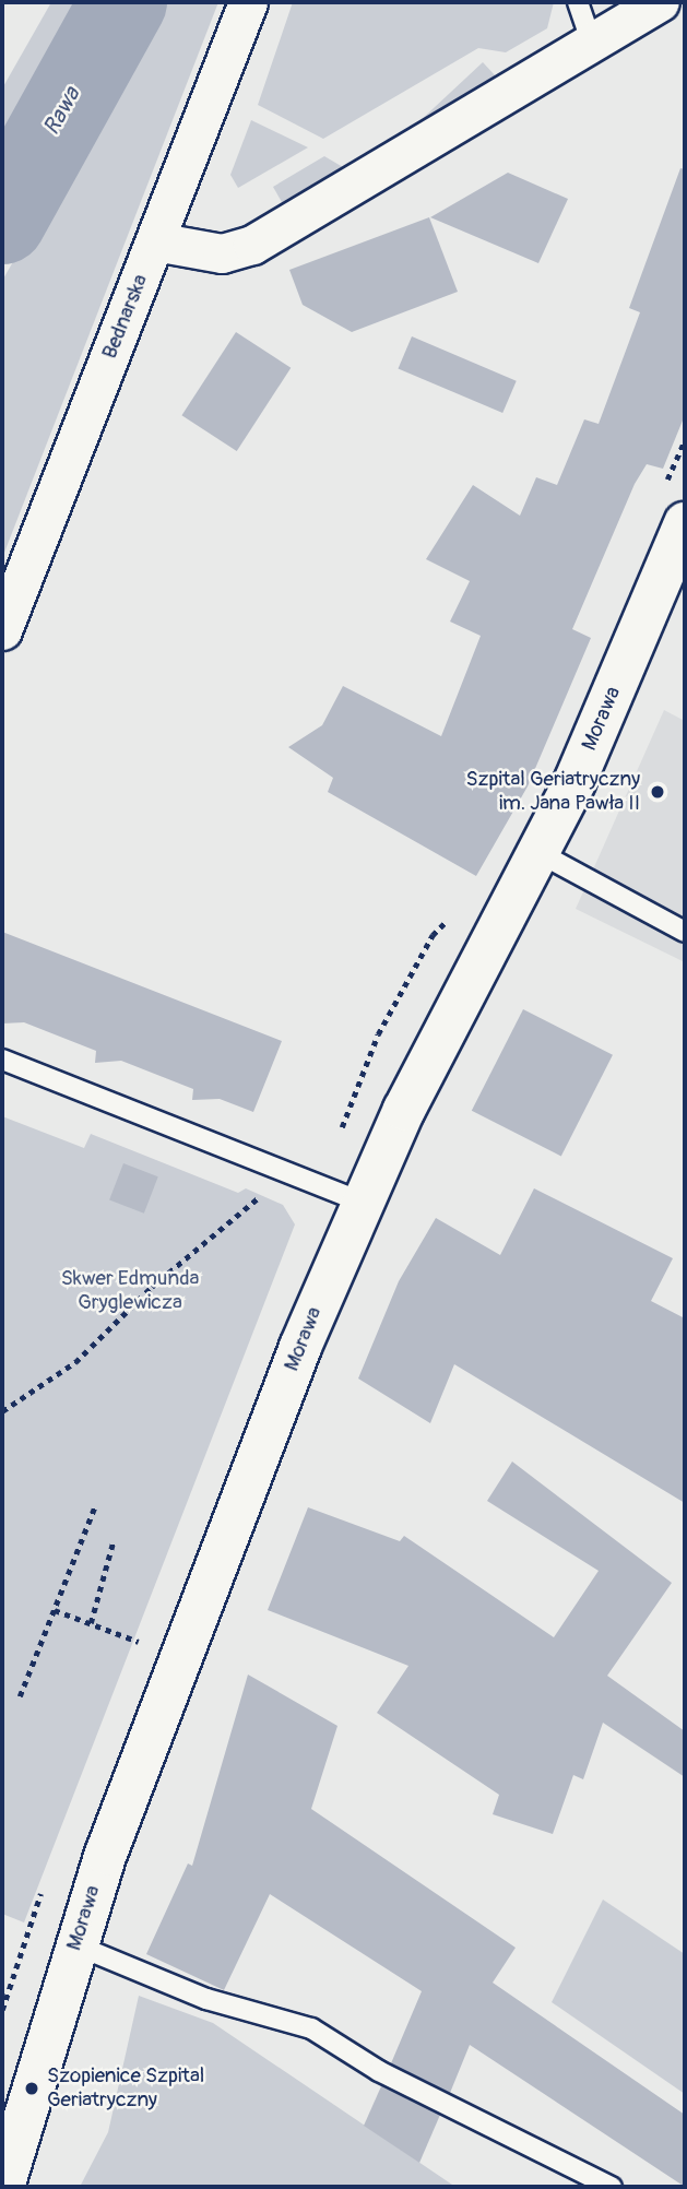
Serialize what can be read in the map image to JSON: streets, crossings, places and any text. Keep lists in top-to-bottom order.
{
  "streets": {
    "street": ["Bednarska", "Morawa"]
  },
  "water": ["Rawa"],
  "parks": ["Skwer Edmunda Gryglewicza"],
  "places": ["Szpital Geriatryczny im. Jana Pawła II", "Szopienice Szpital Geriatryczny"]
}
